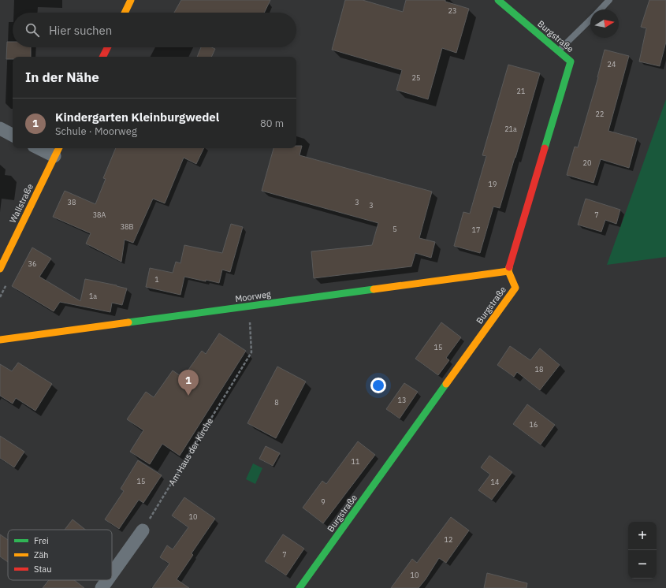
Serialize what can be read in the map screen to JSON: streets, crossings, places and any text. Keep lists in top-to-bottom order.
{
  "streets": {
    "street": ["Burgstraße", "Wallstraße", "Moorweg"],
    "path": ["Am Haus der Kirche"]
  },
  "crossings": [
    ["Burgstraße", "Moorweg"],
    ["Moorweg", "Am Haus der Kirche"]
  ],
  "house_numbers": [
    "23",
    "24",
    "25",
    "21",
    "22",
    "21a",
    "20",
    "19",
    "38",
    "3",
    "3",
    "38A",
    "7",
    "38B",
    "5",
    "17",
    "36",
    "1",
    "1a",
    "15",
    "18",
    "13",
    "8",
    "16",
    "11",
    "15",
    "14",
    "9",
    "10",
    "12",
    "7",
    "10"
  ],
  "legend": ["Frei", "Zäh", "Stau"],
  "north": "right",
  "page": {
    "search": "Hier suchen",
    "heading": "In der Nähe",
    "list": [
      {
        "mark": "1",
        "name": "Kindergarten Kleinburgwedel",
        "note": "Schule · Moorweg",
        "value": "80 m"
      }
    ],
    "pins": "1",
    "map_buttons": ["+", "−"]
  }
}
